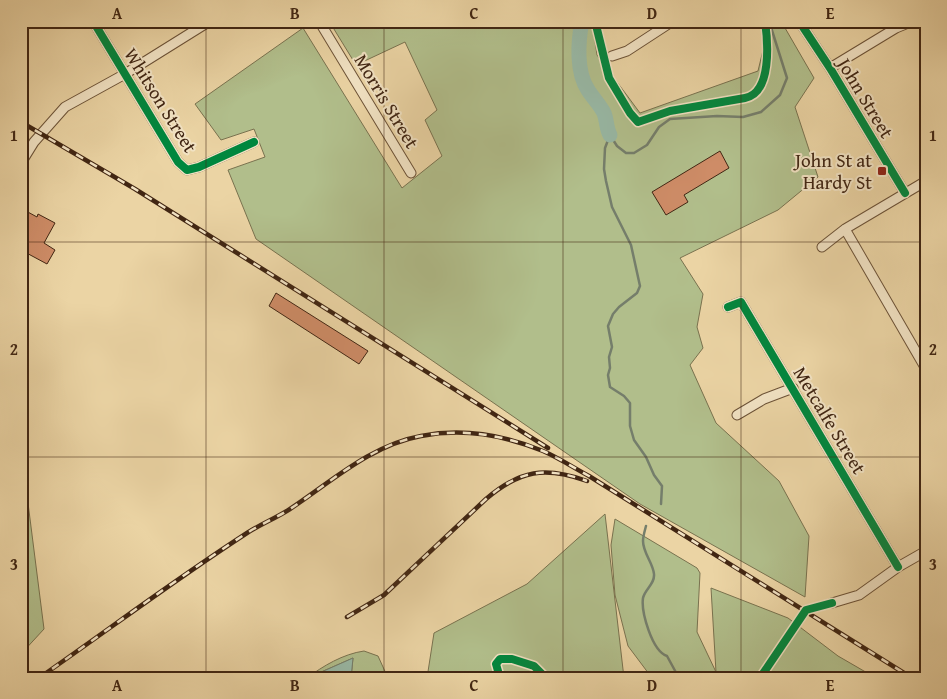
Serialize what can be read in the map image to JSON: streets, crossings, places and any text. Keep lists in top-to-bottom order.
{
  "streets": {
    "street": [
      "John Street",
      "Whitson Street",
      "Morris Street",
      "Metcalfe Street"
    ]
  },
  "places": {
    "transit": ["John St at Hardy St"]
  },
  "grid": {
    "columns": [
      "A",
      "B",
      "C",
      "D",
      "E"
    ],
    "rows": ["1", "2", "3"]
  }
}
